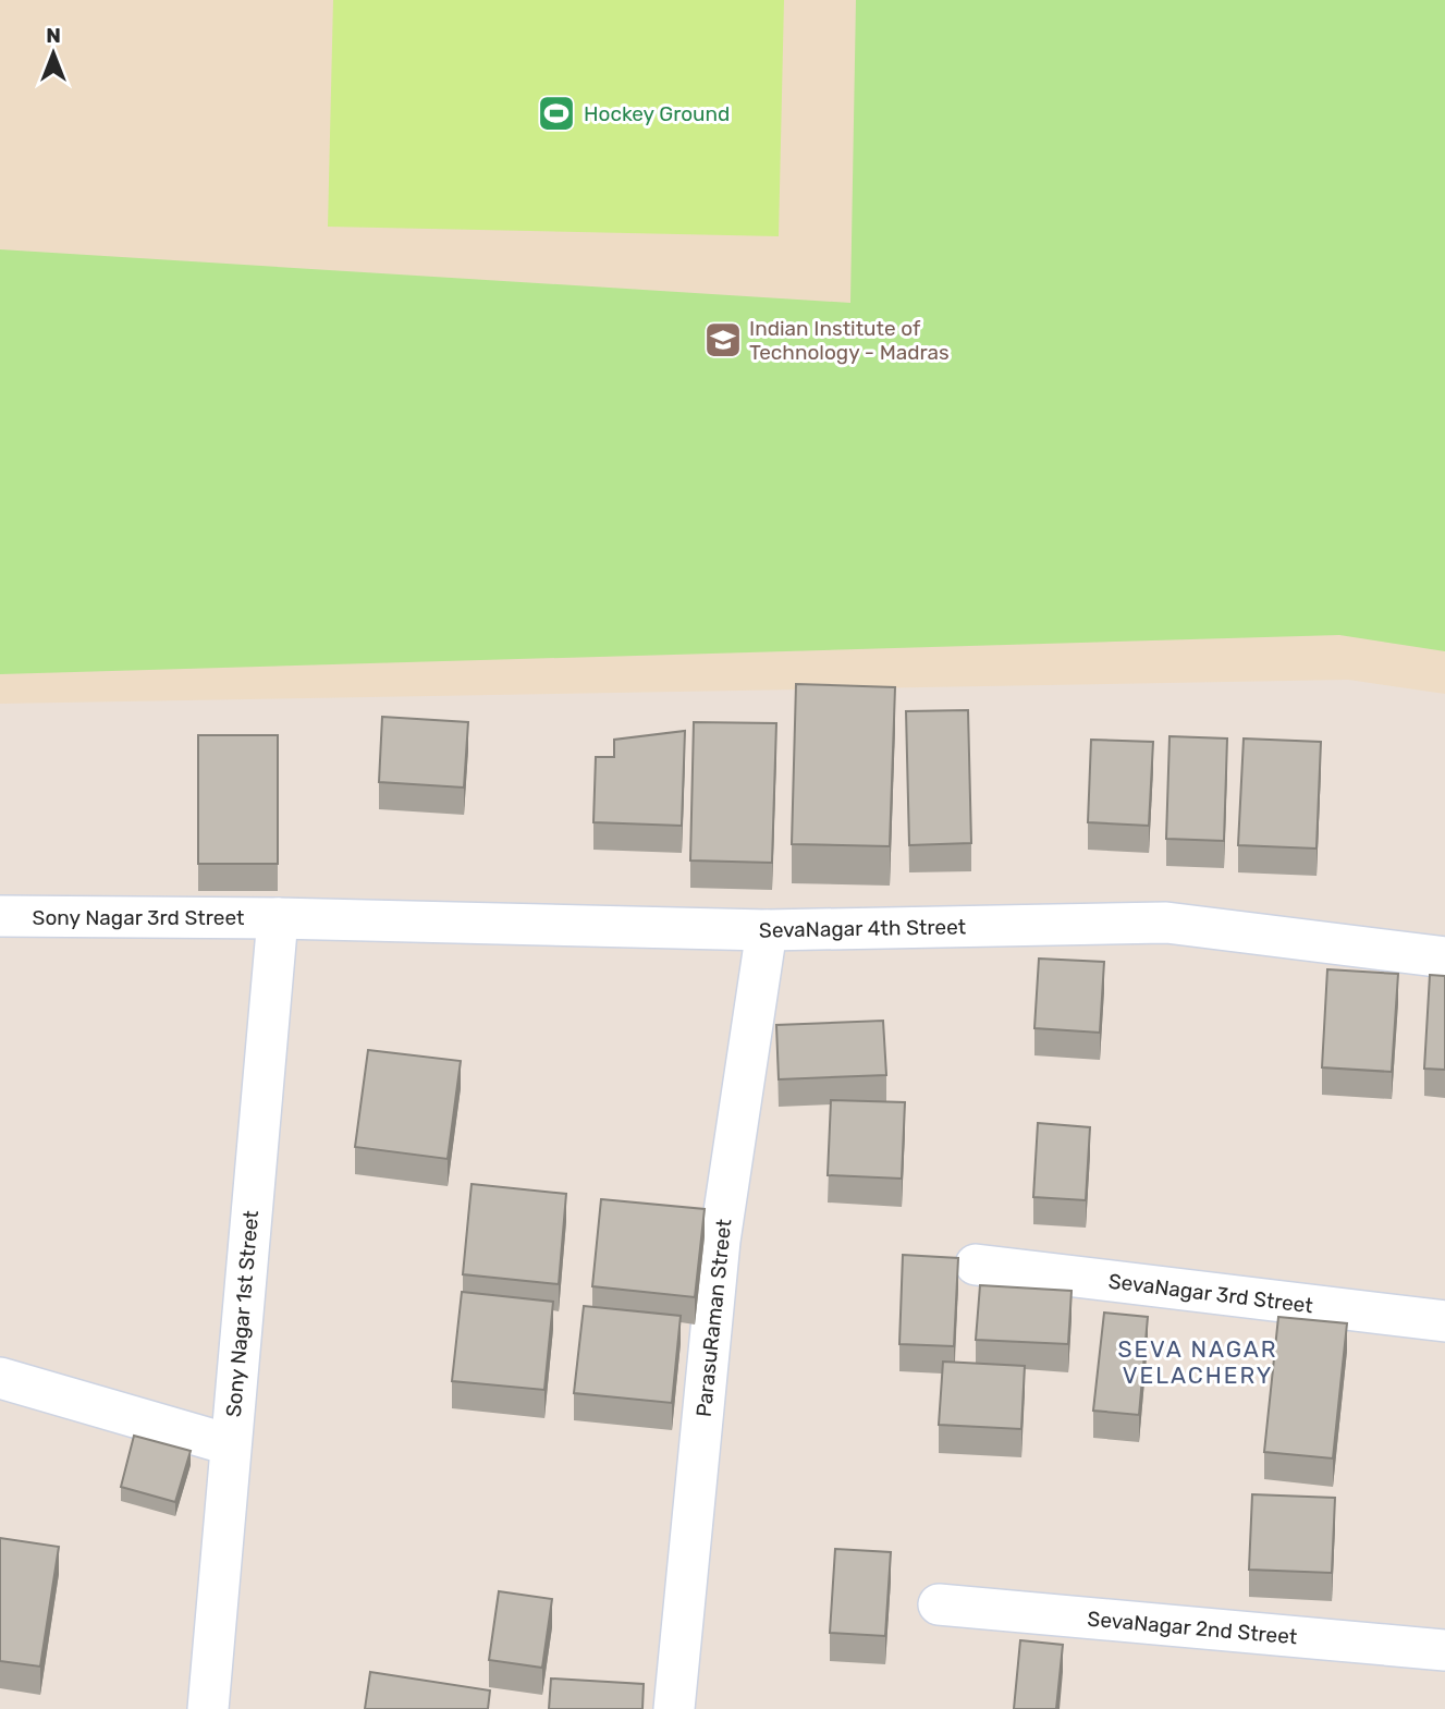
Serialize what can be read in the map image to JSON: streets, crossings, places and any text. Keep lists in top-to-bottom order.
{
  "streets": {
    "street": [
      "Sony Nagar 3rd Street",
      "SevaNagar 4th Street",
      "SevaNagar 3rd Street",
      "Sony Nagar 1st Street",
      "ParasuRaman Street",
      "SevaNagar 2nd Street"
    ]
  },
  "crossings": [
    ["Sony Nagar 3rd Street", "SevaNagar 4th Street"],
    ["Sony Nagar 3rd Street", "Sony Nagar 1st Street"],
    ["SevaNagar 4th Street", "Sony Nagar 1st Street"],
    ["SevaNagar 4th Street", "ParasuRaman Street"]
  ],
  "districts": ["SEVA NAGAR VELACHERY"],
  "places": {
    "sports": ["Hockey Ground"],
    "school or university": ["Indian Institute of Technology - Madras"]
  },
  "north": "top"
}
